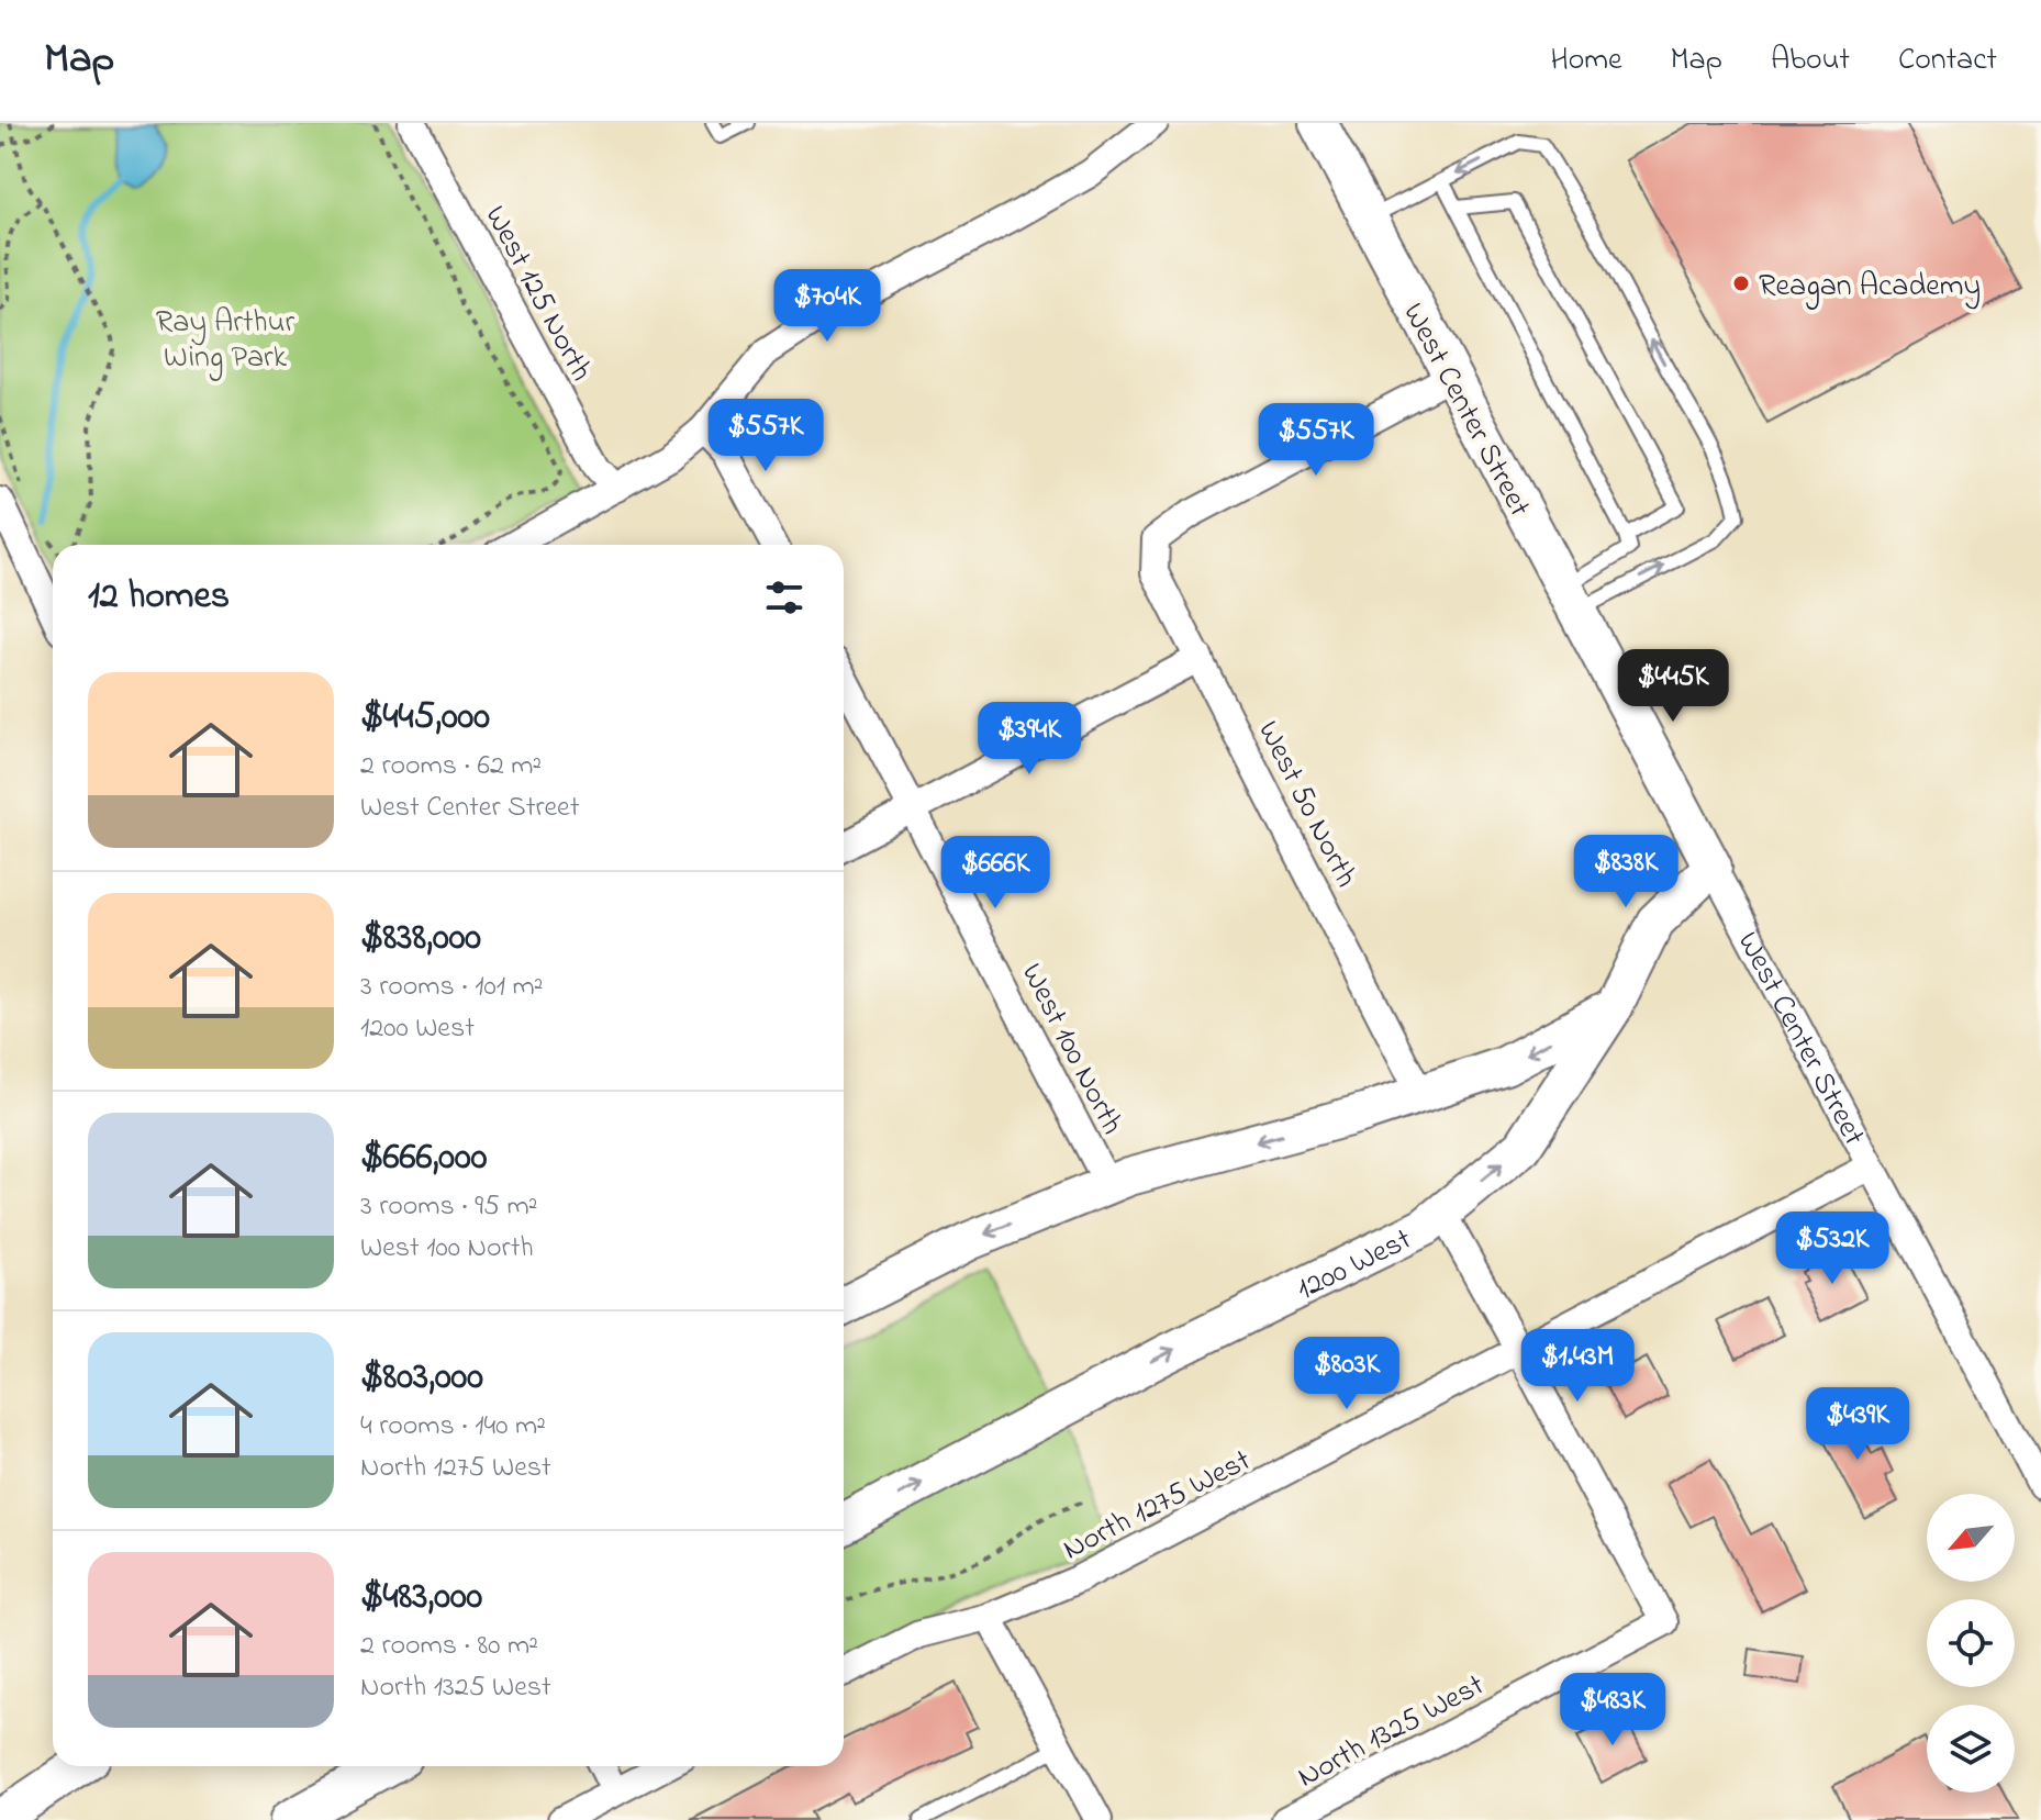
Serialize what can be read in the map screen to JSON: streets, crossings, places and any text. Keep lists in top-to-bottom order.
{
  "streets": {
    "street": [
      "West 125 North",
      "West Center Street",
      "West 50 North",
      "West 100 North",
      "1200 West",
      "North 1275 West",
      "North 1325 West"
    ]
  },
  "crossings": [
    ["West Center Street", "West 50 North"],
    ["West Center Street", "1200 West"],
    ["West Center Street", "North 1275 West"],
    ["North 1275 West", "North 1325 West"]
  ],
  "parks": ["Ray Arthur Wing Park"],
  "places": ["Reagan Academy"],
  "north": "bottom left",
  "page": {
    "header": "Map",
    "nav": [
      "Home",
      "Map",
      "About",
      "Contact"
    ],
    "price": [
      "$704K",
      "$557K",
      "$557K",
      "$445K",
      "$394K",
      "$838K",
      "$666K",
      "$532K",
      "$1.43M",
      "$803K",
      "$439K",
      "$483K"
    ],
    "heading": "12 homes",
    "list": [
      {
        "name": "$445,000",
        "note": "2 rooms · 62 m² · West Center Street"
      },
      {
        "name": "$838,000",
        "note": "3 rooms · 101 m² · 1200 West"
      },
      {
        "name": "$666,000",
        "note": "3 rooms · 95 m² · West 100 North"
      },
      {
        "name": "$803,000",
        "note": "4 rooms · 140 m² · North 1275 West"
      },
      {
        "name": "$483,000",
        "note": "2 rooms · 80 m² · North 1325 West"
      }
    ]
  }
}
